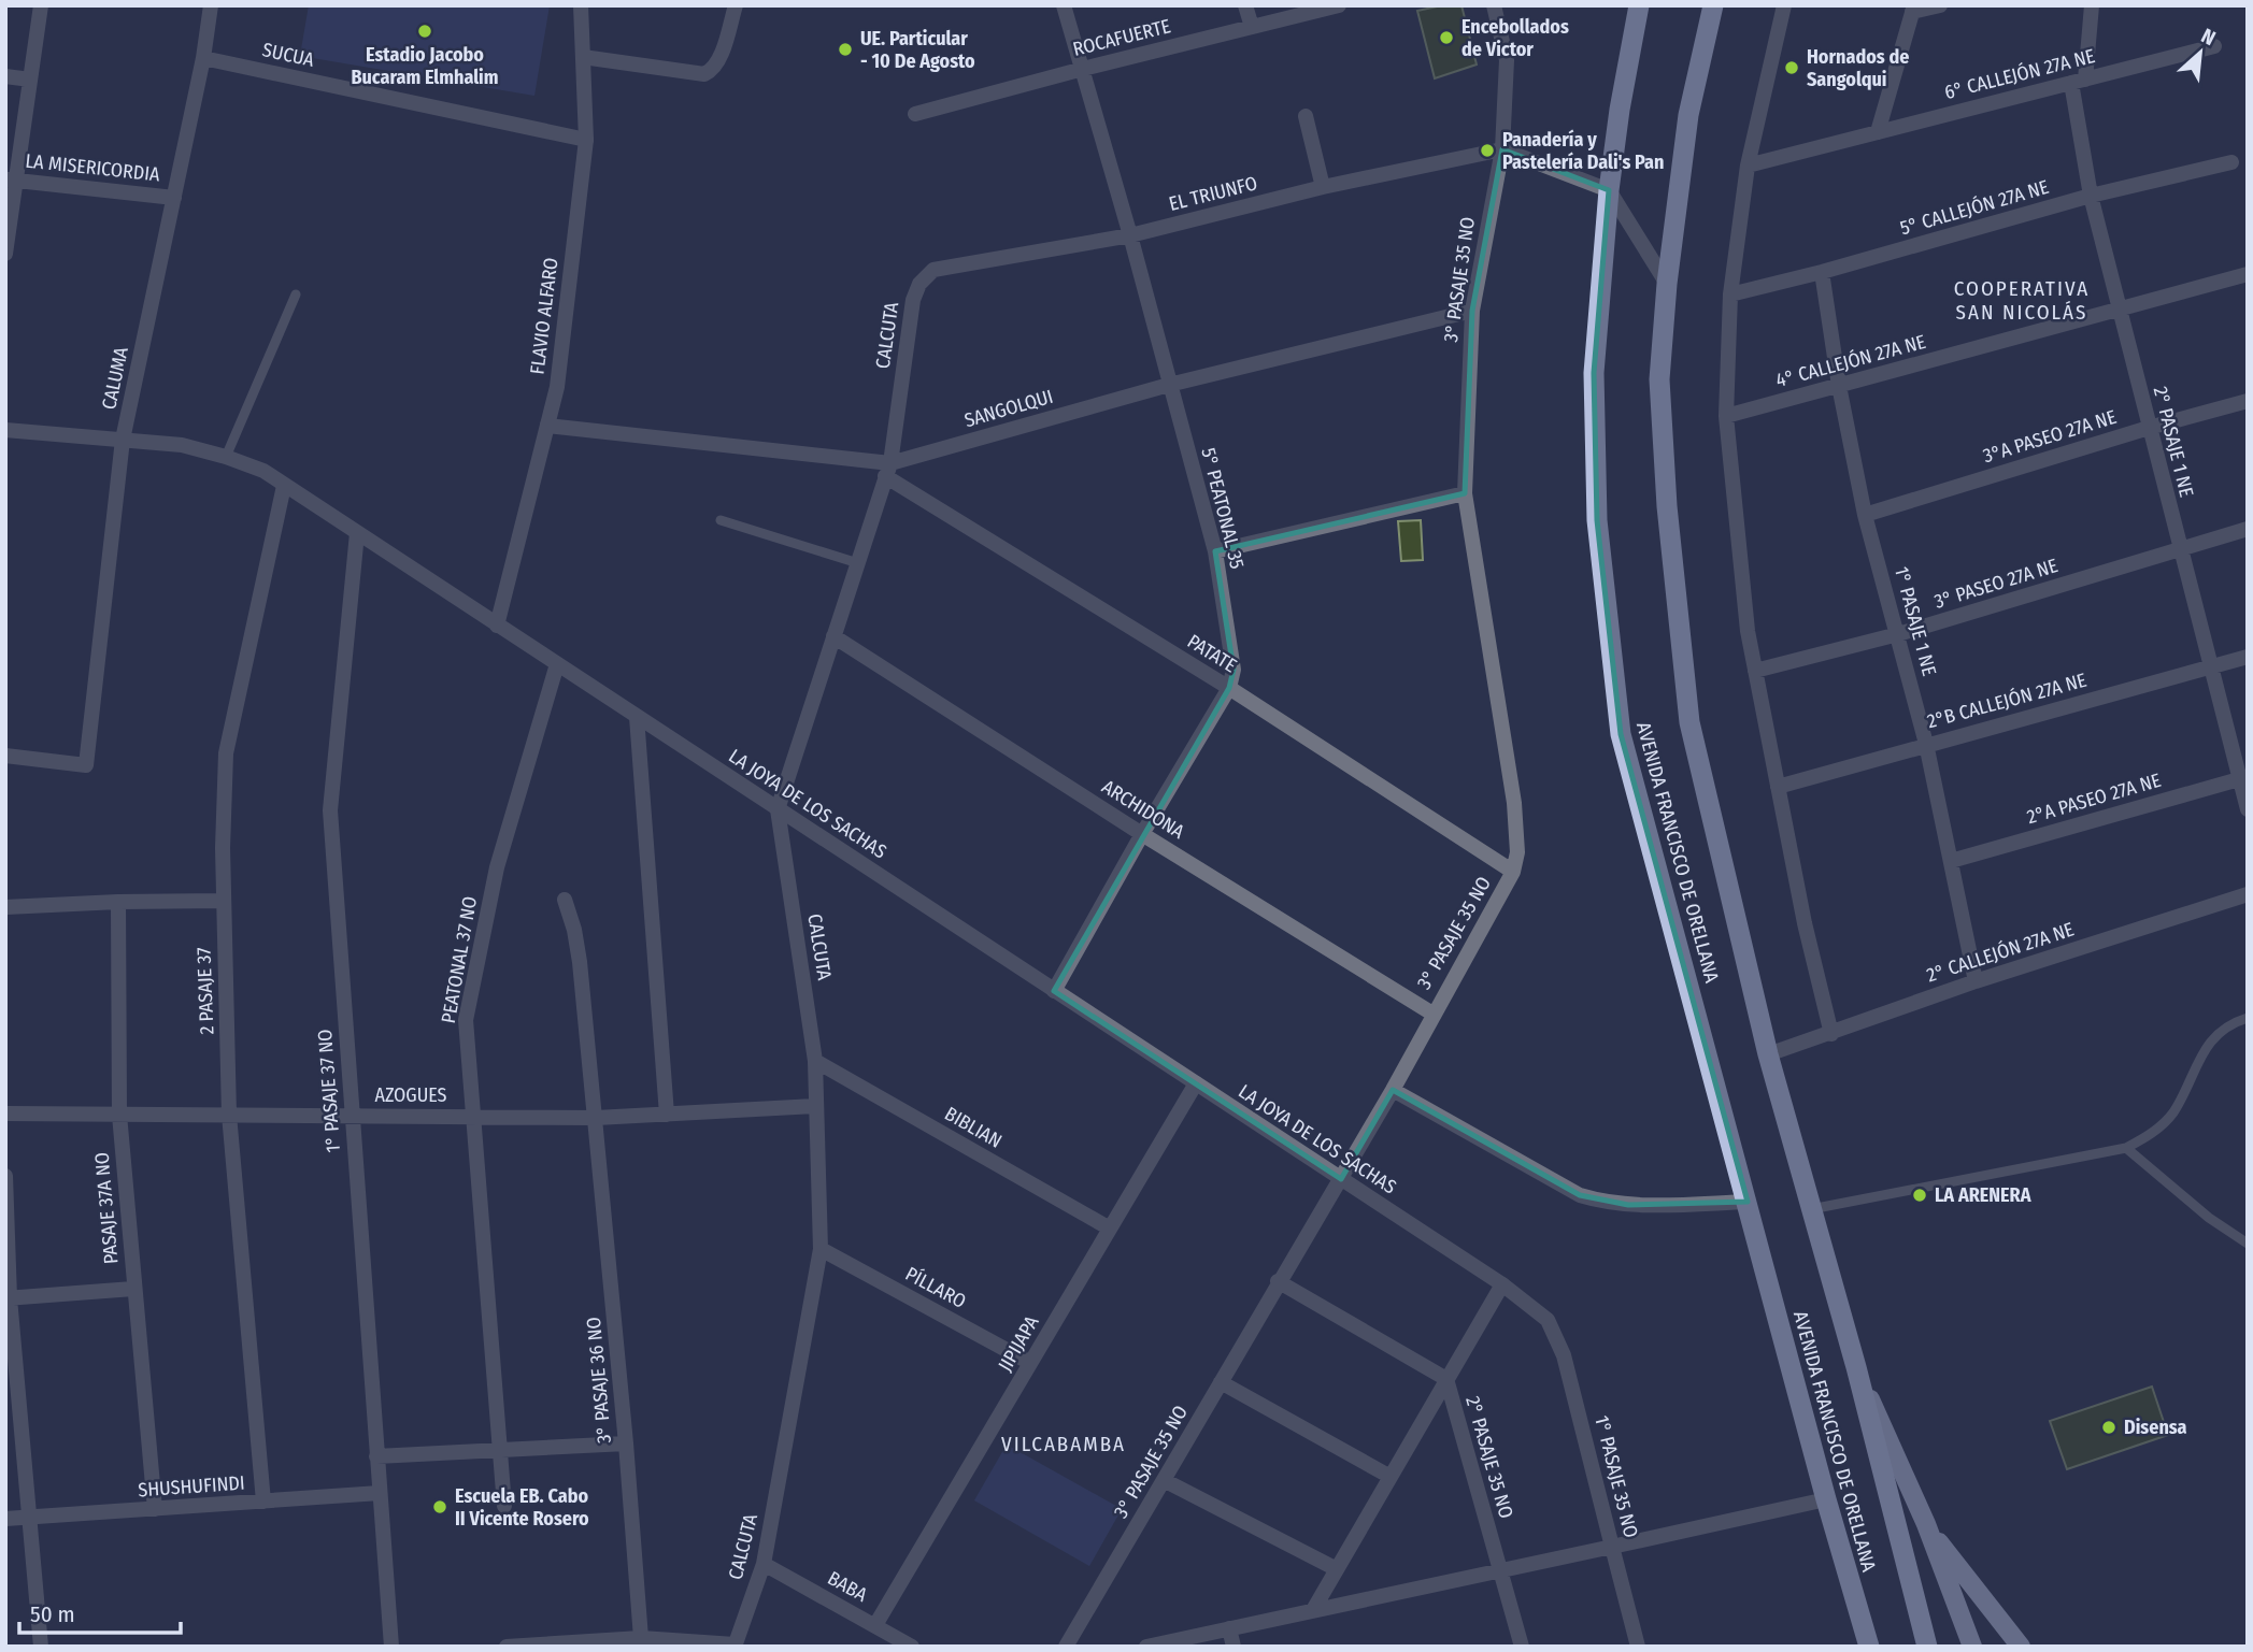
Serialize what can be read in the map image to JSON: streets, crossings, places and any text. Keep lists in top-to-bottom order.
{
  "streets": {
    "highway": ["AVENIDA FRANCISCO DE ORELLANA"],
    "street": [
      "ROCAFUERTE",
      "SUCUA",
      "6° CALLEJÓN 27A NE",
      "LA MISERICORDIA",
      "EL TRIUNFO",
      "5° CALLEJÓN 27A NE",
      "3° PASAJE 35 NO",
      "FLAVIO ALFARO",
      "CALCUTA",
      "4° CALLEJÓN 27A NE",
      "CALUMA",
      "SANGOLQUI",
      "3°A PASEO 27A NE",
      "2° PASAJE 1 NE",
      "5° PEATONAL 35",
      "3° PASEO 27A NE",
      "1° PASAJE 1 NE",
      "PATATE",
      "2°B CALLEJÓN 27A NE",
      "2°A PASEO 27A NE",
      "LA JOYA DE LOS SACHAS",
      "ARCHIDONA",
      "2° CALLEJÓN 27A NE",
      "PEATONAL 37 NO",
      "2 PASAJE 37",
      "1° PASAJE 37 NO",
      "AZOGUES",
      "BIBLIAN",
      "PASAJE 37A NO",
      "PÍLLARO",
      "JIPIJAPA",
      "3° PASAJE 36 NO",
      "2° PASAJE 35 NO",
      "1° PASAJE 35 NO",
      "SHUSHUFINDI",
      "BABA"
    ]
  },
  "crossings": [
    ["ROCAFUERTE", "5° PEATONAL 35"],
    ["SUCUA", "FLAVIO ALFARO"],
    ["SUCUA", "CALUMA"],
    ["6° CALLEJÓN 27A NE", "2° PASAJE 1 NE"],
    ["LA MISERICORDIA", "CALUMA"],
    ["EL TRIUNFO", "3° PASAJE 35 NO"],
    ["EL TRIUNFO", "CALCUTA"],
    ["EL TRIUNFO", "5° PEATONAL 35"],
    ["5° CALLEJÓN 27A NE", "2° PASAJE 1 NE"],
    ["5° CALLEJÓN 27A NE", "1° PASAJE 1 NE"],
    ["3° PASAJE 35 NO", "SANGOLQUI"],
    ["3° PASAJE 35 NO", "PATATE"],
    ["3° PASAJE 35 NO", "LA JOYA DE LOS SACHAS"],
    ["3° PASAJE 35 NO", "ARCHIDONA"],
    ["3° PASAJE 35 NO", "2° PASAJE 35 NO"],
    ["FLAVIO ALFARO", "SANGOLQUI"],
    ["FLAVIO ALFARO", "LA JOYA DE LOS SACHAS"],
    ["CALCUTA", "SANGOLQUI"],
    ["CALCUTA", "PATATE"],
    ["CALCUTA", "LA JOYA DE LOS SACHAS"],
    ["CALCUTA", "ARCHIDONA"],
    ["CALCUTA", "AZOGUES"],
    ["CALCUTA", "BIBLIAN"],
    ["CALCUTA", "PÍLLARO"],
    ["CALCUTA", "BABA"],
    ["4° CALLEJÓN 27A NE", "2° PASAJE 1 NE"],
    ["4° CALLEJÓN 27A NE", "1° PASAJE 1 NE"],
    ["CALUMA", "LA JOYA DE LOS SACHAS"],
    ["SANGOLQUI", "5° PEATONAL 35"],
    ["SANGOLQUI", "PATATE"],
    ["3°A PASEO 27A NE", "2° PASAJE 1 NE"],
    ["3°A PASEO 27A NE", "1° PASAJE 1 NE"],
    ["2° PASAJE 1 NE", "3° PASEO 27A NE"],
    ["2° PASAJE 1 NE", "2°B CALLEJÓN 27A NE"],
    ["2° PASAJE 1 NE", "2°A PASEO 27A NE"],
    ["5° PEATONAL 35", "PATATE"],
    ["3° PASEO 27A NE", "1° PASAJE 1 NE"],
    ["1° PASAJE 1 NE", "2°B CALLEJÓN 27A NE"],
    ["1° PASAJE 1 NE", "2°A PASEO 27A NE"],
    ["1° PASAJE 1 NE", "2° CALLEJÓN 27A NE"],
    ["LA JOYA DE LOS SACHAS", "PEATONAL 37 NO"],
    ["LA JOYA DE LOS SACHAS", "2 PASAJE 37"],
    ["LA JOYA DE LOS SACHAS", "1° PASAJE 37 NO"],
    ["LA JOYA DE LOS SACHAS", "JIPIJAPA"],
    ["LA JOYA DE LOS SACHAS", "1° PASAJE 35 NO"],
    ["AVENIDA FRANCISCO DE ORELLANA", "2° CALLEJÓN 27A NE"],
    ["PEATONAL 37 NO", "AZOGUES"],
    ["2 PASAJE 37", "AZOGUES"],
    ["2 PASAJE 37", "SHUSHUFINDI"],
    ["1° PASAJE 37 NO", "AZOGUES"],
    ["1° PASAJE 37 NO", "SHUSHUFINDI"],
    ["AZOGUES", "PASAJE 37A NO"],
    ["AZOGUES", "3° PASAJE 36 NO"],
    ["BIBLIAN", "JIPIJAPA"],
    ["PASAJE 37A NO", "SHUSHUFINDI"],
    ["PÍLLARO", "JIPIJAPA"],
    ["JIPIJAPA", "BABA"]
  ],
  "districts": ["COOPERATIVA SAN NICOLÁS", "VILCABAMBA"],
  "places": [
    "Estadio Jacobo Bucaram Elmhalim",
    "Encebollados de Victor",
    "UE. Particular - 10 De Agosto",
    "Hornados de Sangolqui",
    "Panadería y Pastelería Dali's Pan",
    "LA ARENERA",
    "Disensa",
    "Escuela EB. Cabo II Vicente Rosero"
  ],
  "scale_bar": "50 m",
  "north": "top right"
}
